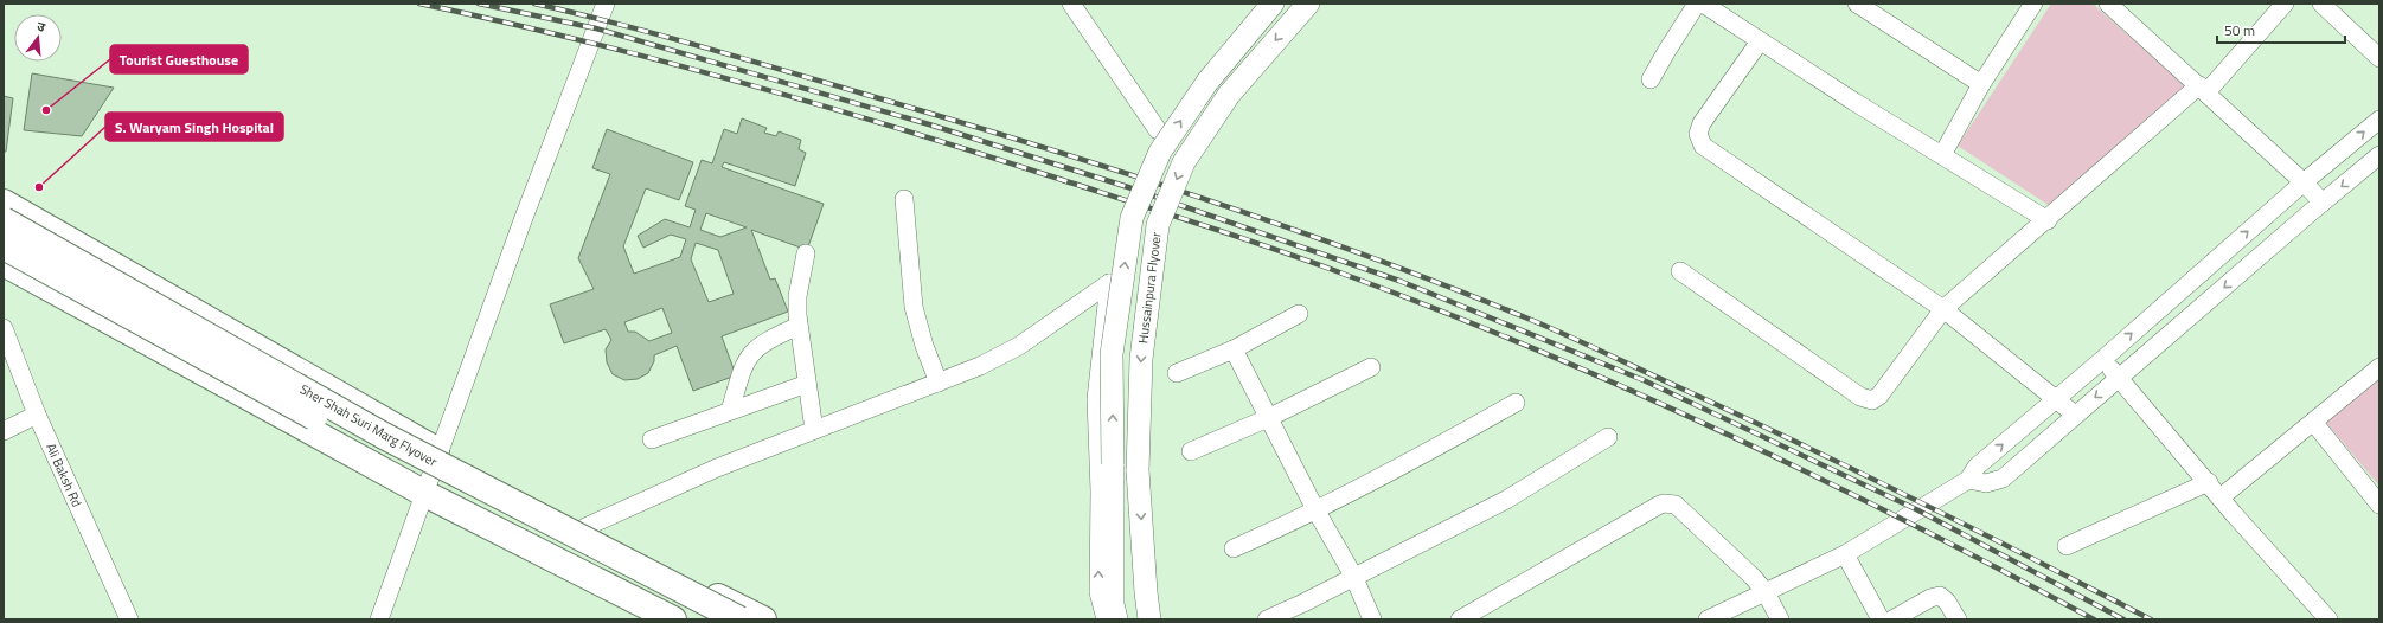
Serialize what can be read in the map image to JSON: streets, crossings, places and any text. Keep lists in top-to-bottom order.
{
  "streets": {
    "highway": ["Sher Shah Suri Marg Flyover"],
    "main road": ["Hussainpura Flyover"],
    "street": ["Ali Baksh Rd"]
  },
  "places": ["Tourist Guesthouse", "S. Waryam Singh Hospital"],
  "scale_bar": "50 m",
  "north": "top"
}
